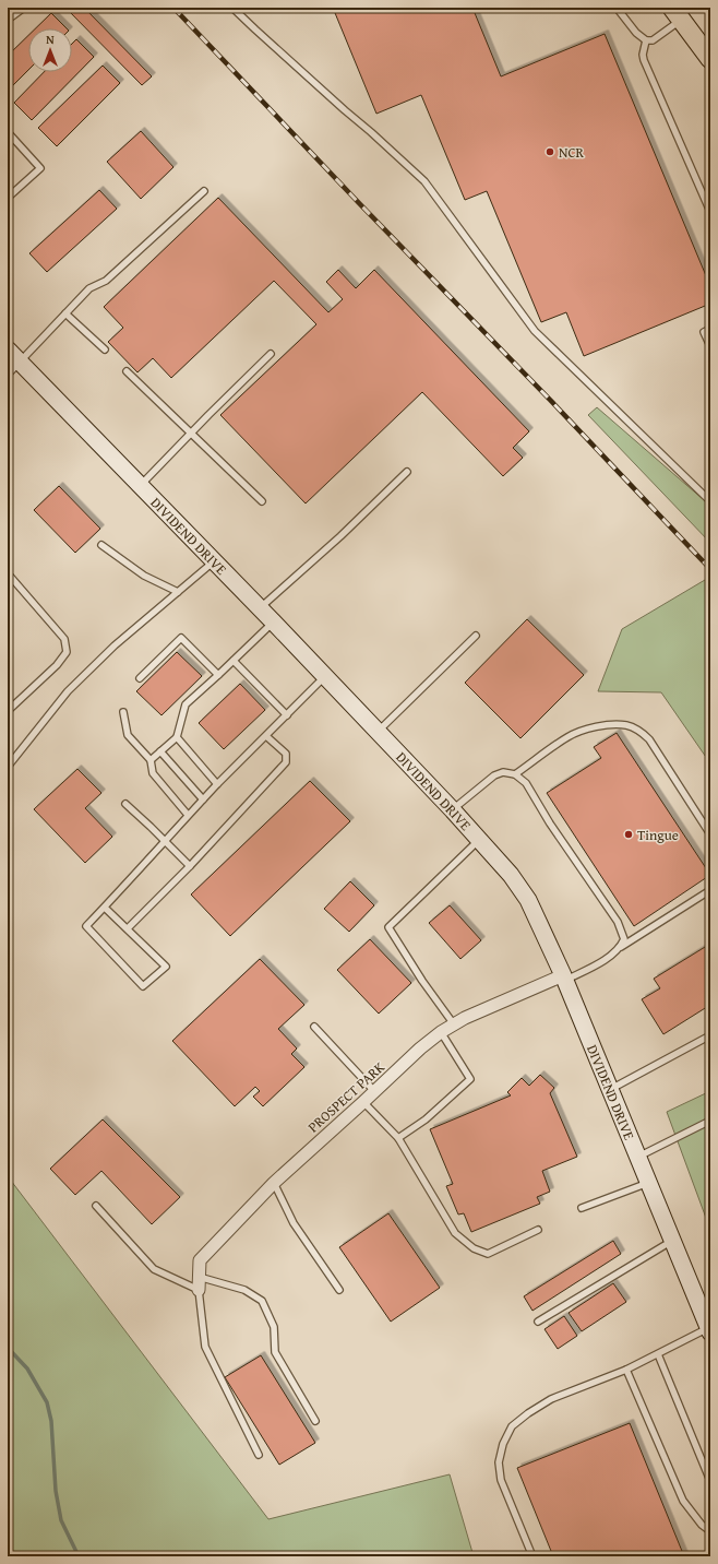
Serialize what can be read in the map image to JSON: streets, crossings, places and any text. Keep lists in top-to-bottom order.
{
  "streets": {
    "street": ["DIVIDEND DRIVE", "PROSPECT PARK"]
  },
  "crossings": [
    ["DIVIDEND DRIVE", "PROSPECT PARK"]
  ],
  "places": ["NCR", "Tingue"],
  "north": "top"
}
